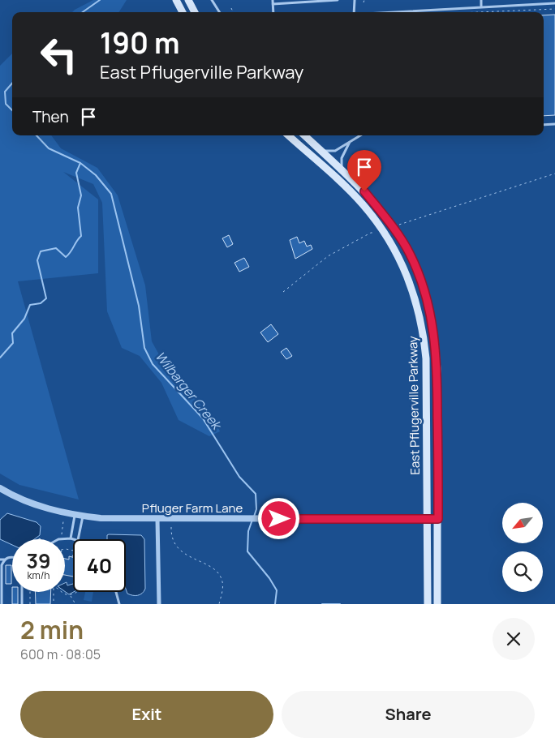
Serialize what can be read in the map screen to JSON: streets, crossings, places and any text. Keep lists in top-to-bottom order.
{
  "streets": {
    "main road": ["East Pflugerville Parkway"],
    "street": ["Pfluger Farm Lane"]
  },
  "crossings": [
    ["East Pflugerville Parkway", "Pfluger Farm Lane"]
  ],
  "water": ["Wilbarger Creek"],
  "north": "bottom left",
  "page": {
    "turn": ["190 m", "East Pflugerville Parkway"],
    "then": "Then",
    "speed": "39 km/h",
    "limit": "40",
    "heading": ["2 min", "600 m · 08:05"],
    "buttons": ["Exit", "Share"]
  }
}
